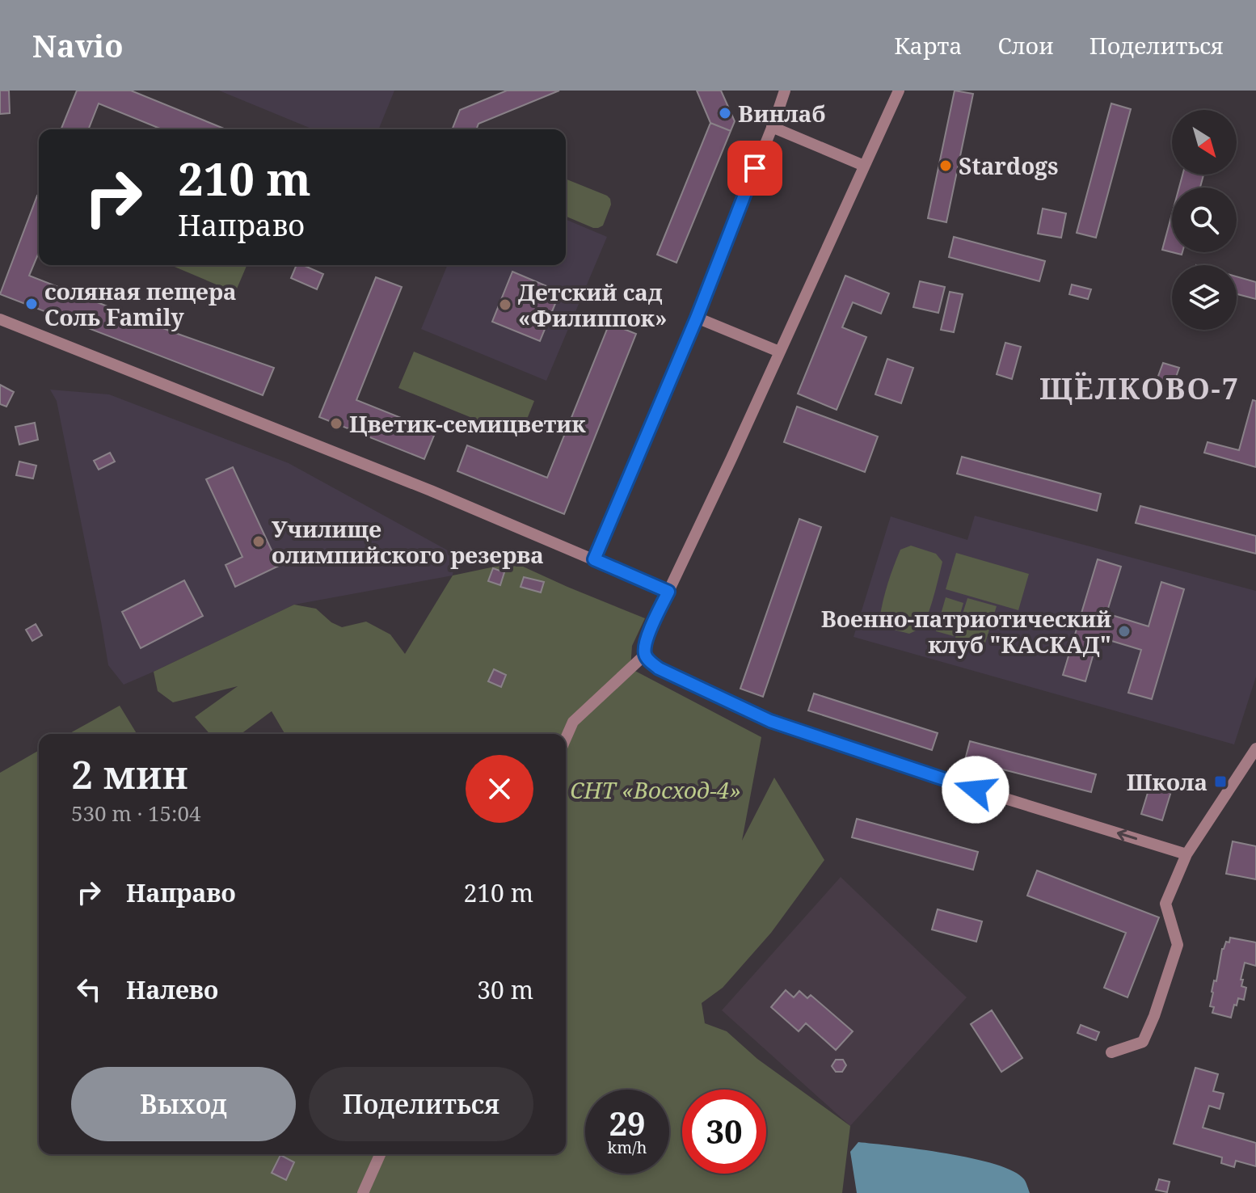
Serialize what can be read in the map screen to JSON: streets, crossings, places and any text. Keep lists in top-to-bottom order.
{
  "districts": ["ЩЁЛКОВО-7"],
  "parks": ["СНТ «Восход-4»"],
  "places": {
    "other": [
      "Винлаб",
      "Stardogs",
      "соляная пещера Соль Family",
      "Детский сад «Филиппок»",
      "Цветик-семицветик",
      "Училище олимпийского резерва",
      "Военно-патриотический клуб \"КАСКАД\""
    ],
    "transit": ["Школа"]
  },
  "north": "bottom right",
  "page": {
    "header": "Navio",
    "nav": ["Карта", "Слои", "Поделиться"],
    "turn": ["210 m", "Направо"],
    "heading": ["2 мин", "530 m · 15:04"],
    "list": [
      {
        "name": "Направо",
        "value": "210 m"
      },
      {
        "name": "Налево",
        "value": "30 m"
      }
    ],
    "buttons": ["Выход", "Поделиться"],
    "speed": "29 km/h",
    "limit": "30"
  }
}
